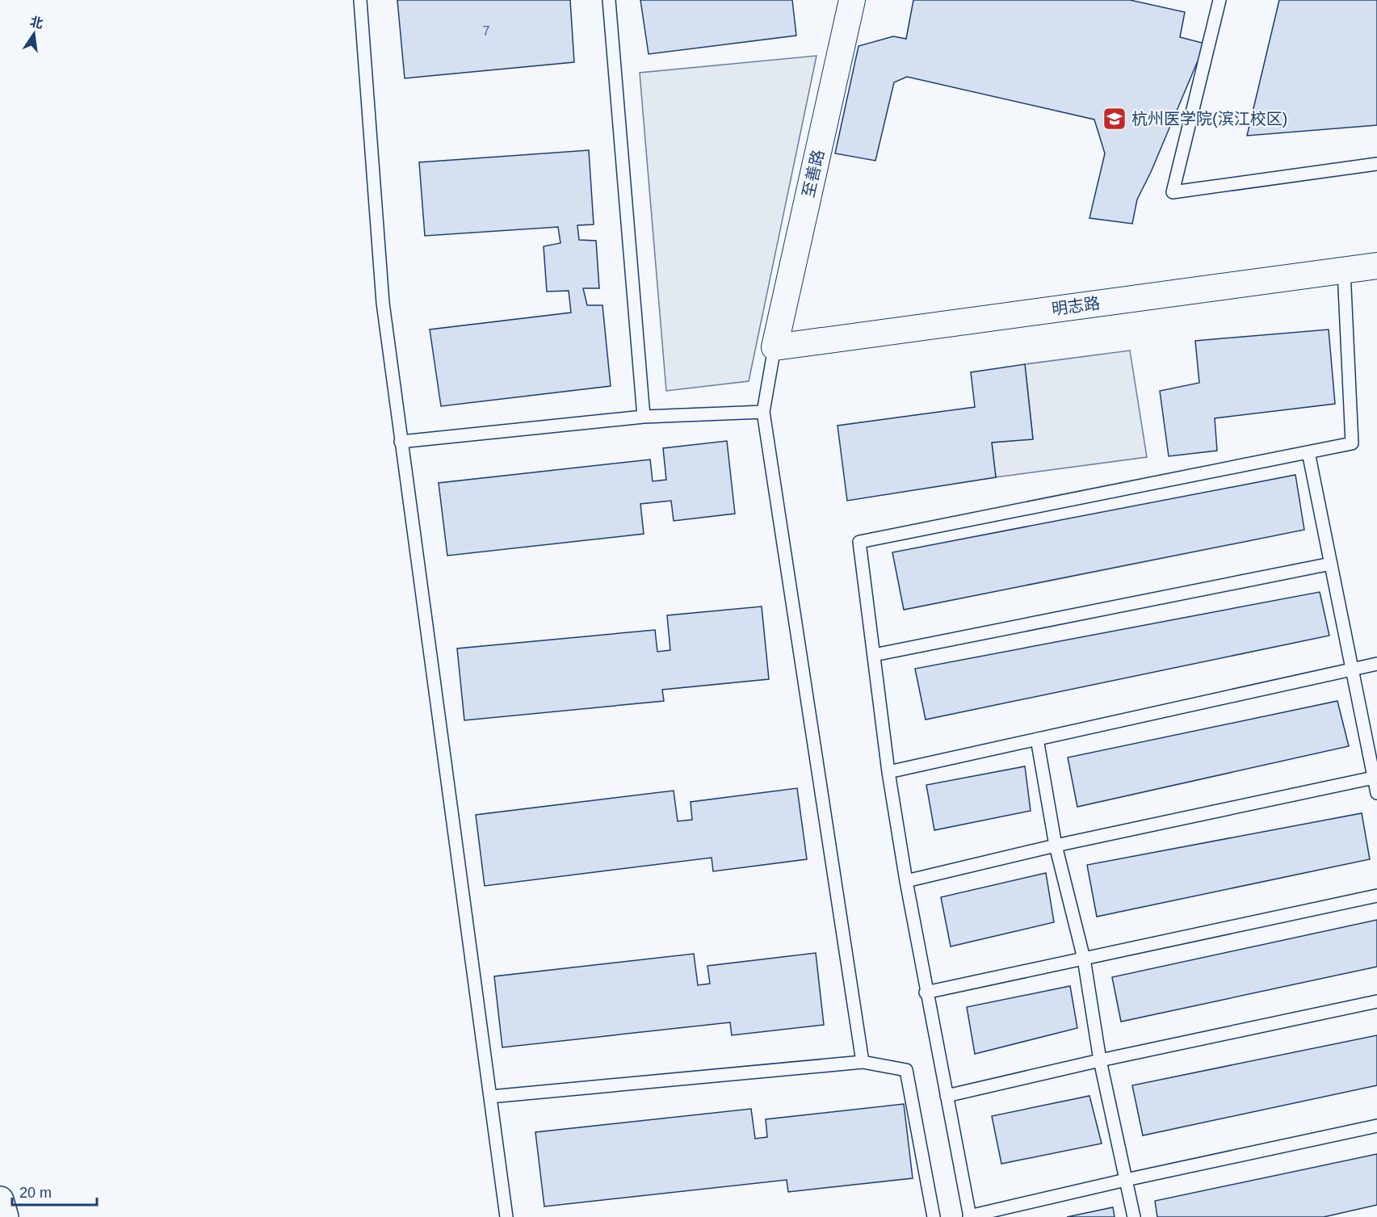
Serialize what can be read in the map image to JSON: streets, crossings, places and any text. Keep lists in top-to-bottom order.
{
  "streets": {
    "street": ["至善路", "明志路"]
  },
  "crossings": [
    ["至善路", "明志路"]
  ],
  "places": {
    "school or university": ["杭州医学院(滨江校区)"]
  },
  "house_numbers": ["7"],
  "scale_bar": "20 m",
  "north": "top"
}
